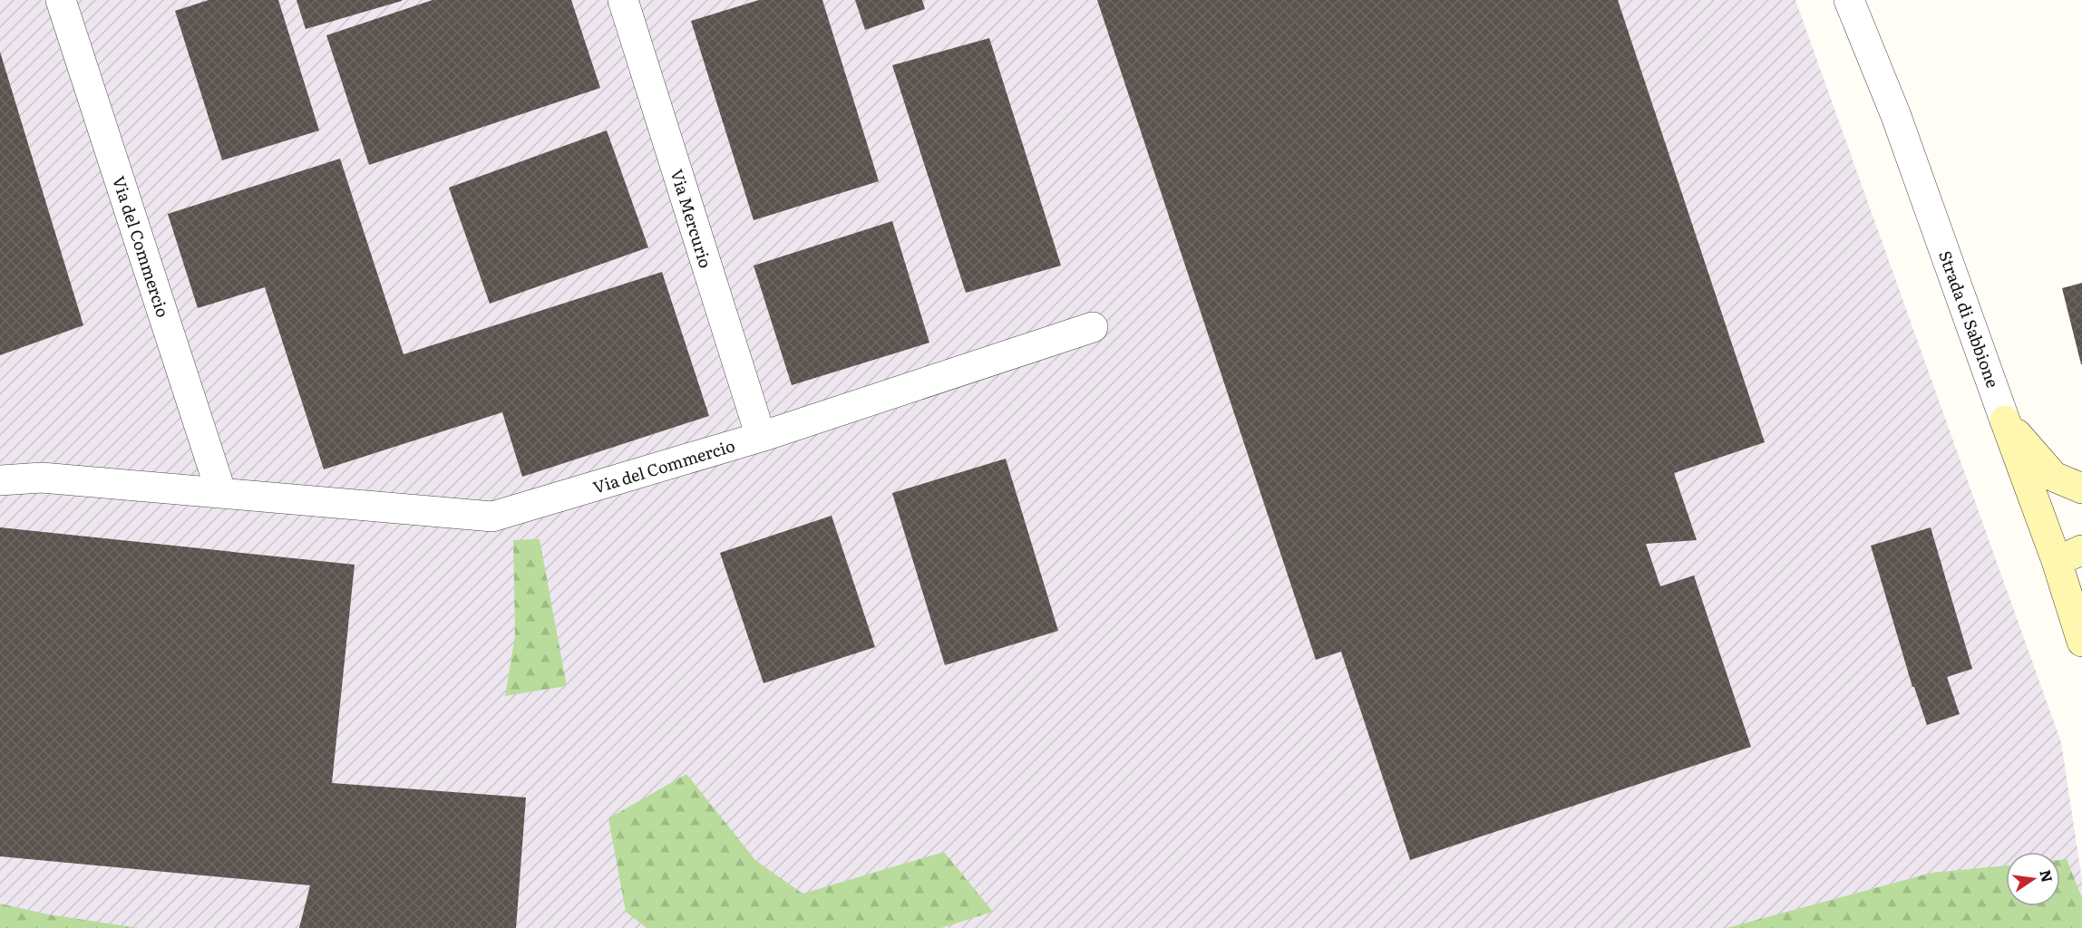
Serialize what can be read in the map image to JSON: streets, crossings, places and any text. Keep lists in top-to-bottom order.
{
  "streets": {
    "main road": ["Strada di Sabbione"],
    "street": ["Via Mercurio", "Via del Commercio"]
  },
  "crossings": [
    ["Via Mercurio", "Via del Commercio"]
  ],
  "north": "right"
}
